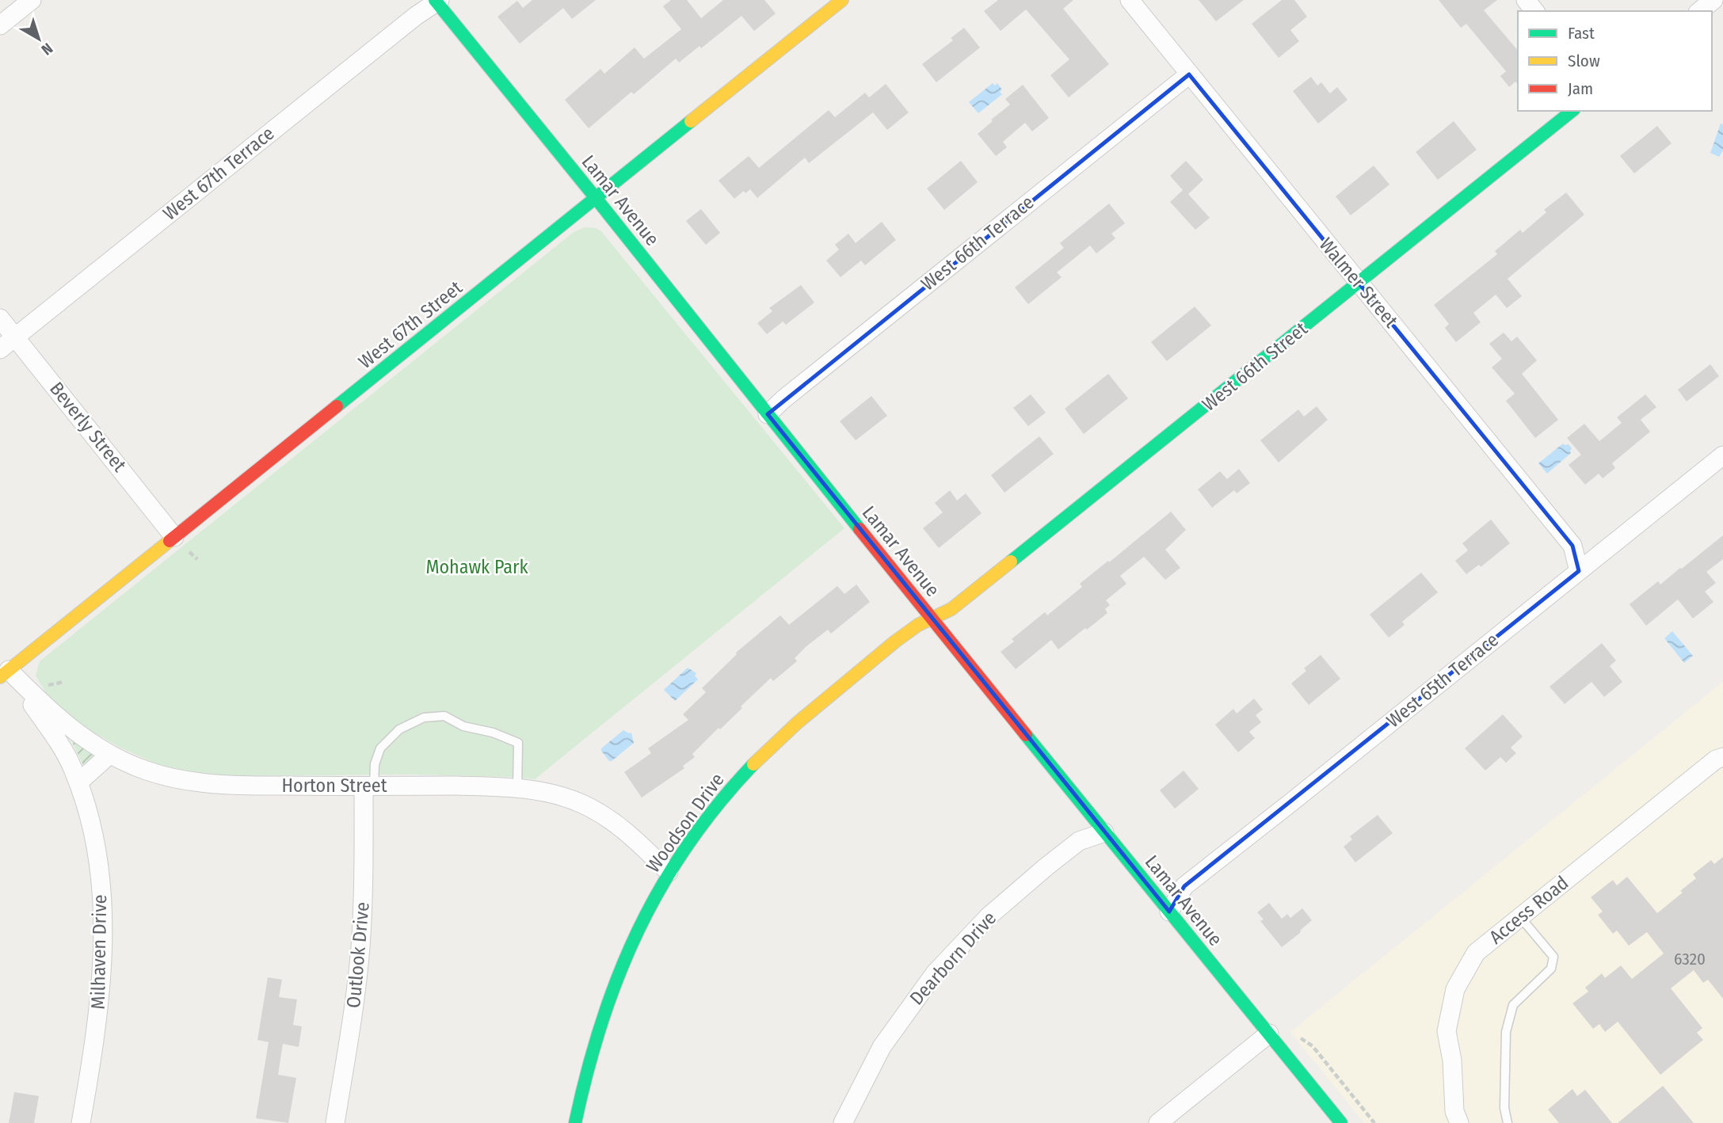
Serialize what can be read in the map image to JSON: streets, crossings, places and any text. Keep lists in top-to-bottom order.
{
  "streets": {
    "street": [
      "West 67th Terrace",
      "Lamar Avenue",
      "West 66th Terrace",
      "Walmer Street",
      "West 67th Street",
      "West 66th Street",
      "Beverly Street",
      "West 65th Terrace",
      "Horton Street",
      "Woodson Drive",
      "Access Road",
      "Milhaven Drive",
      "Outlook Drive",
      "Dearborn Drive"
    ]
  },
  "crossings": [
    ["West 67th Terrace", "Lamar Avenue"],
    ["West 67th Terrace", "Beverly Street"],
    ["Lamar Avenue", "West 66th Terrace"],
    ["Lamar Avenue", "West 67th Street"],
    ["Lamar Avenue", "West 66th Street"],
    ["Lamar Avenue", "West 65th Terrace"],
    ["Lamar Avenue", "Woodson Drive"],
    ["Lamar Avenue", "Dearborn Drive"],
    ["West 66th Terrace", "Walmer Street"],
    ["Walmer Street", "West 66th Street"],
    ["Walmer Street", "West 65th Terrace"],
    ["West 67th Street", "Beverly Street"],
    ["West 67th Street", "Horton Street"],
    ["West 67th Street", "Milhaven Drive"],
    ["West 66th Street", "Woodson Drive"],
    ["Horton Street", "Woodson Drive"],
    ["Horton Street", "Milhaven Drive"],
    ["Horton Street", "Outlook Drive"]
  ],
  "parks": ["Mohawk Park"],
  "house_numbers": ["6320"],
  "legend": ["Fast", "Slow", "Jam"],
  "north": "bottom right"
}
